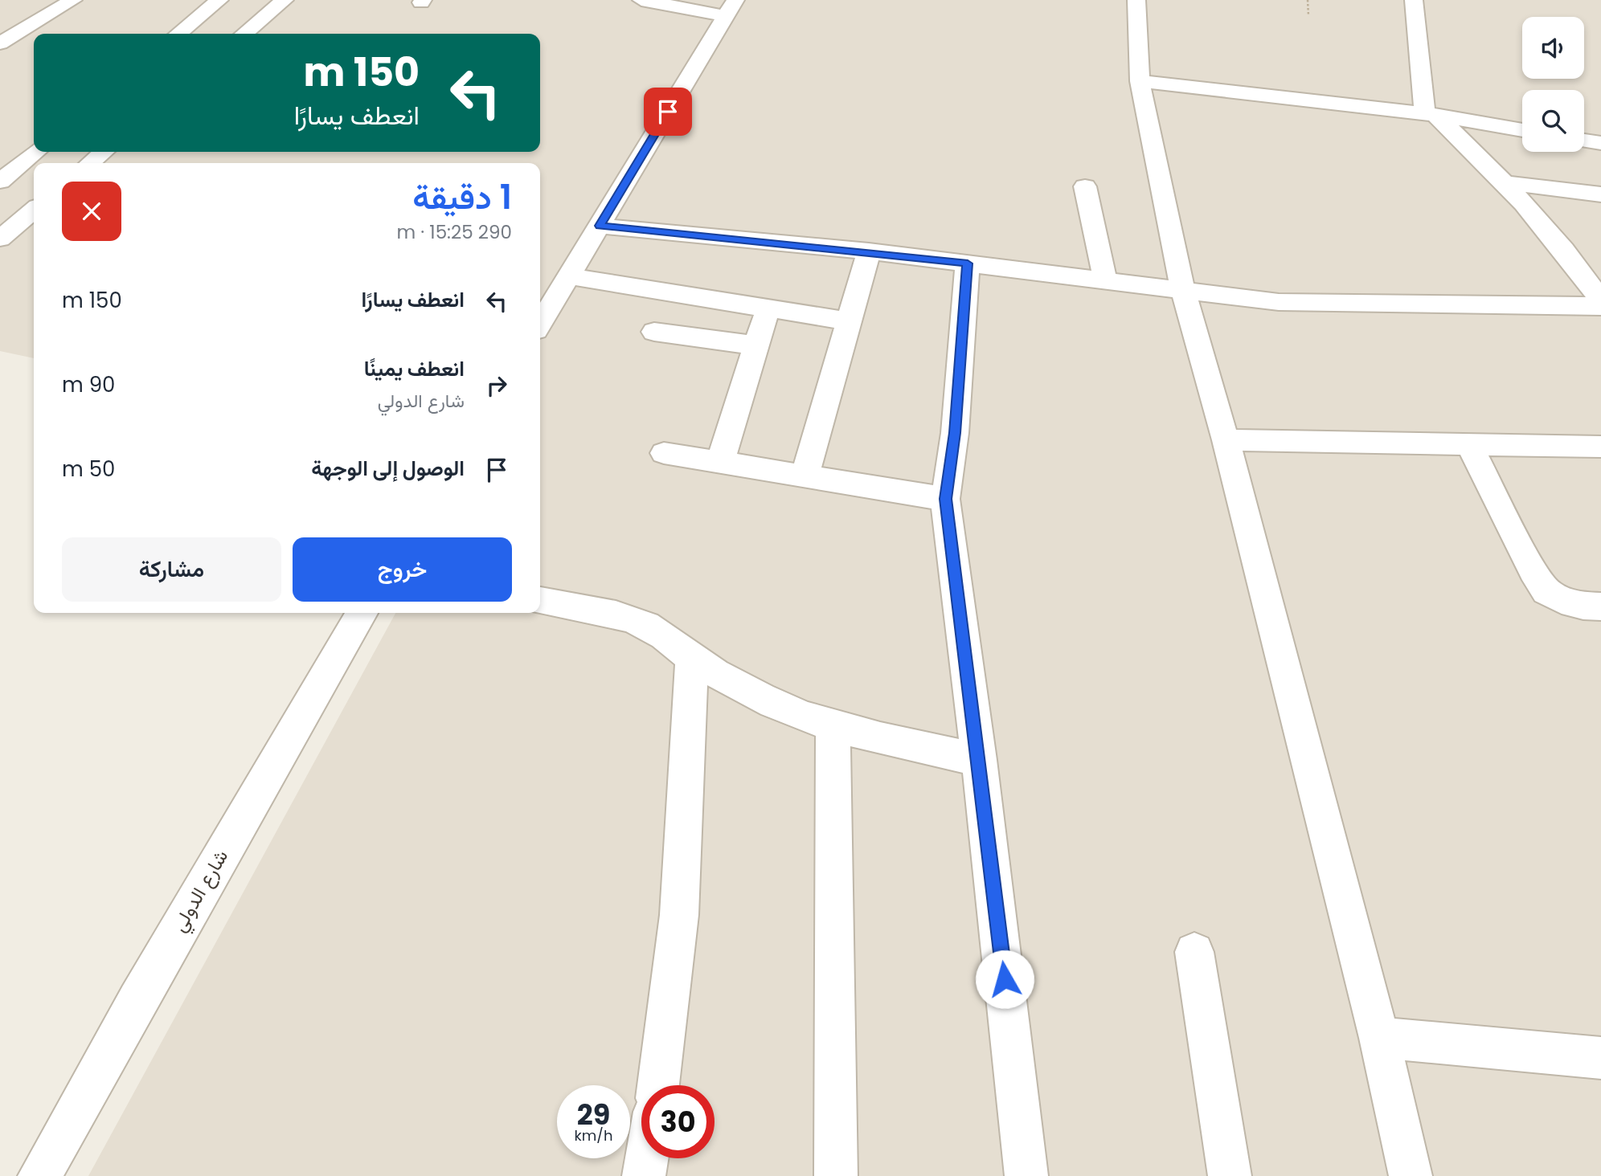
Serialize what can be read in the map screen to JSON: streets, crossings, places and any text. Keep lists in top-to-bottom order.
{
  "streets": {
    "street": ["شارع الدولي"]
  },
  "page": {
    "turn": ["150 m", "انعطف يسارًا"],
    "heading": ["1 دقيقة", "290 m · 15:25"],
    "list": [
      {
        "name": "انعطف يسارًا",
        "value": "150 m"
      },
      {
        "name": "انعطف يمينًا",
        "note": "شارع الدولي",
        "value": "90 m"
      },
      {
        "name": "الوصول إلى الوجهة",
        "value": "50 m"
      }
    ],
    "buttons": ["خروج", "مشاركة"],
    "speed": "29 km/h",
    "limit": "30"
  }
}
